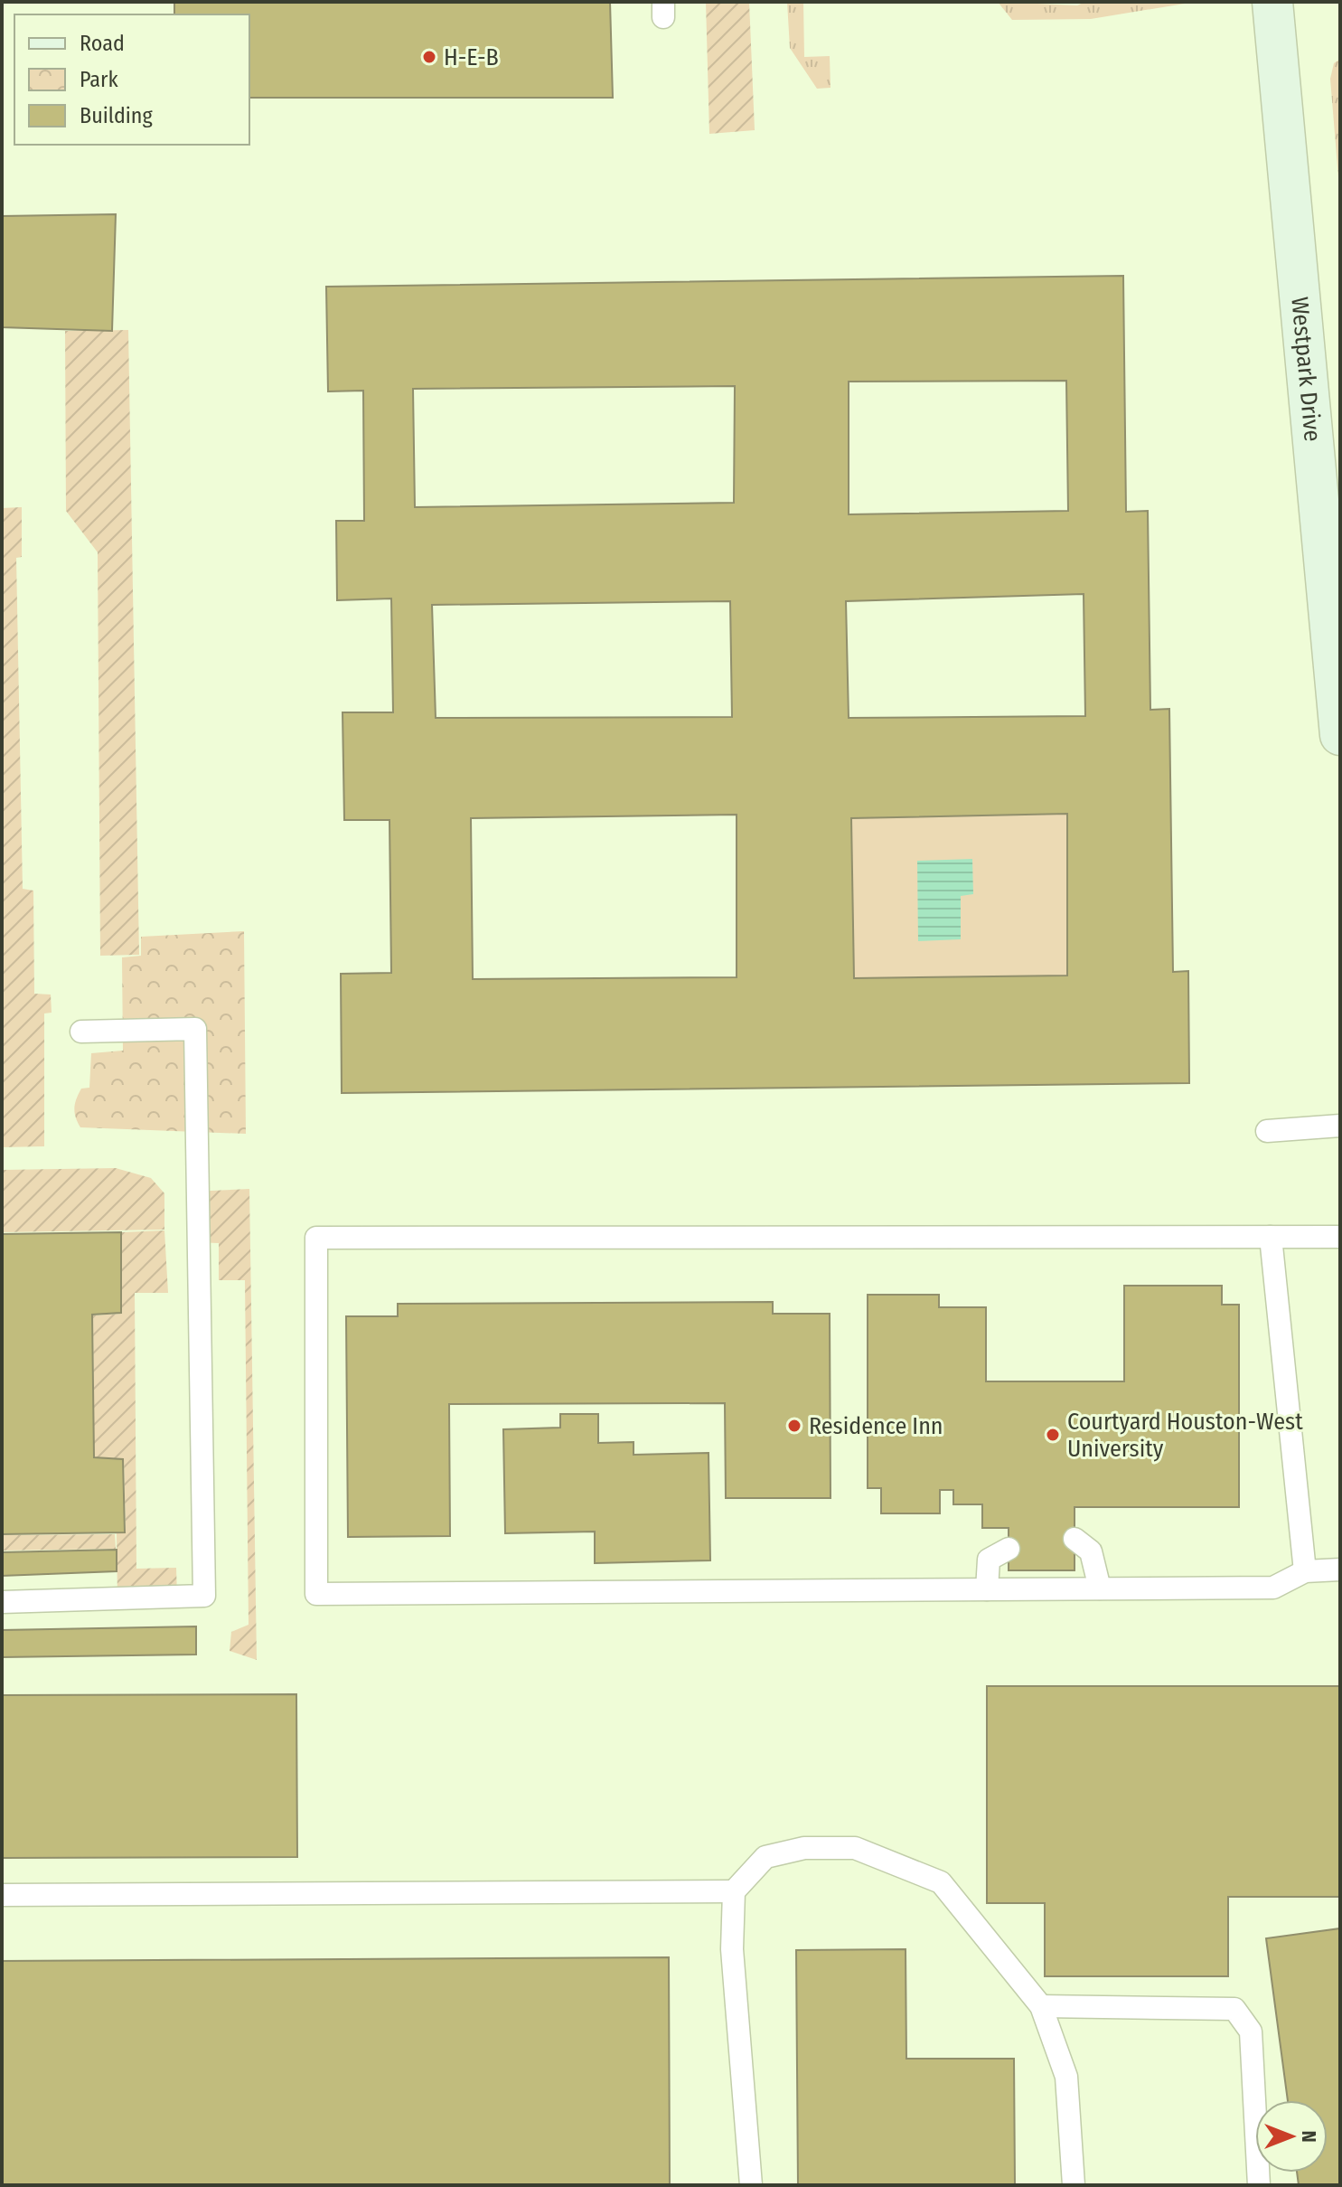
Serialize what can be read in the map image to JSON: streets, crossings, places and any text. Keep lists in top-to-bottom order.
{
  "streets": {
    "main road": ["Westpark Drive"]
  },
  "places": ["H-E-B", "Residence Inn", "Courtyard Houston-West University"],
  "legend": ["Road", "Park", "Building"],
  "north": "right"
}
